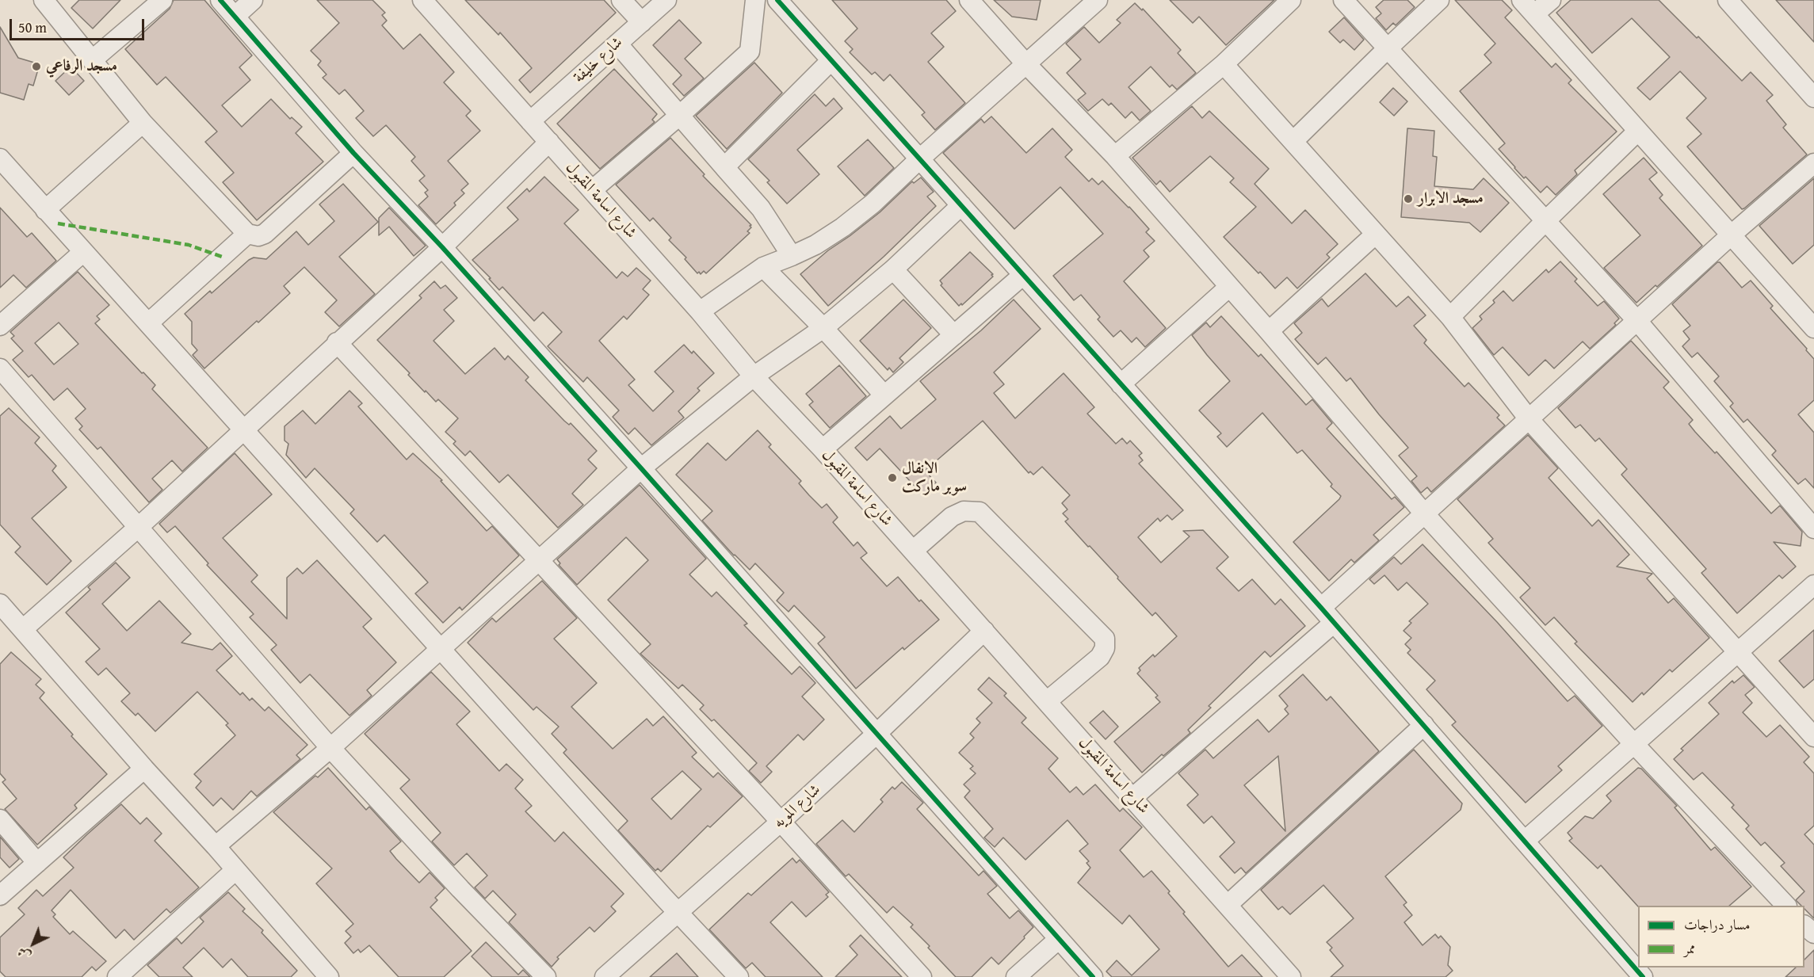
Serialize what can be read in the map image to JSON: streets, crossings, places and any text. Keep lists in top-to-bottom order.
{
  "streets": {
    "street": ["شارع خليفة", "شارع اسامة المقبول", "شارع المويه"]
  },
  "crossings": [
    ["شارع خليفة", "شارع اسامة المقبول"],
    ["شارع اسامة المقبول", "شارع المويه"]
  ],
  "places": ["مسجد الرفاعي", "مسجد الابرار", "الانفال سوبر ماركت"],
  "legend": ["مسار دراجات", "ممر"],
  "scale_bar": "50 m",
  "north": "bottom left"
}
